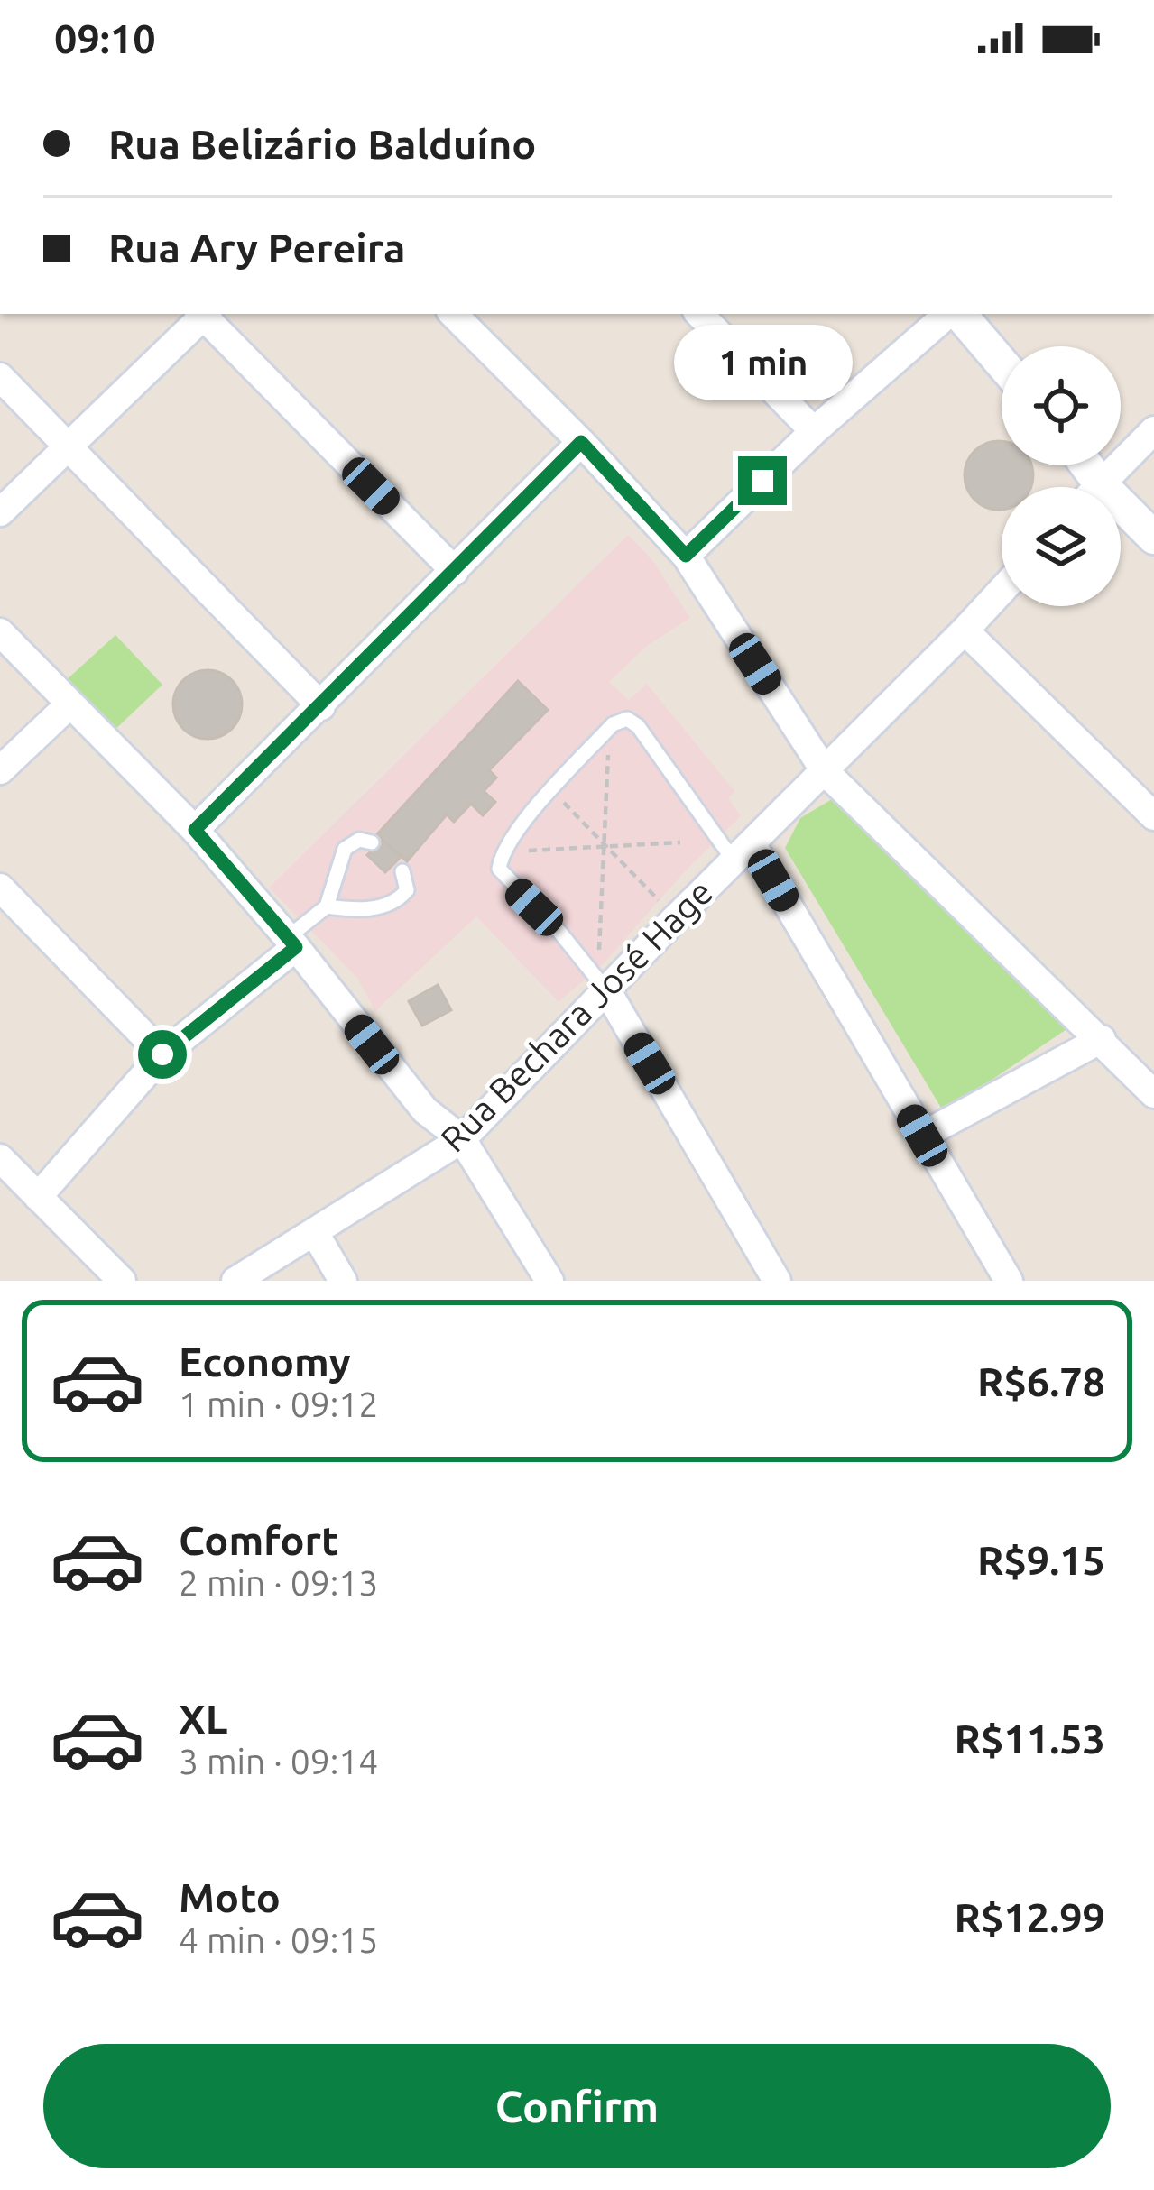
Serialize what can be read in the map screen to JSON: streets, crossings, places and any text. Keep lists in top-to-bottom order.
{
  "streets": {
    "street": ["Rua Bechara José Hage"]
  },
  "page": {
    "status": "09:10",
    "banner": ["Rua Belizário Balduíno", "Rua Ary Pereira"],
    "bubble": "1 min",
    "list": [
      {
        "name": "Economy",
        "note": "1 min · 09:12",
        "value": "R$6.78"
      },
      {
        "name": "Comfort",
        "note": "2 min · 09:13",
        "value": "R$9.15"
      },
      {
        "name": "XL",
        "note": "3 min · 09:14",
        "value": "R$11.53"
      },
      {
        "name": "Moto",
        "note": "4 min · 09:15",
        "value": "R$12.99"
      }
    ],
    "buttons": "Confirm"
  }
}
